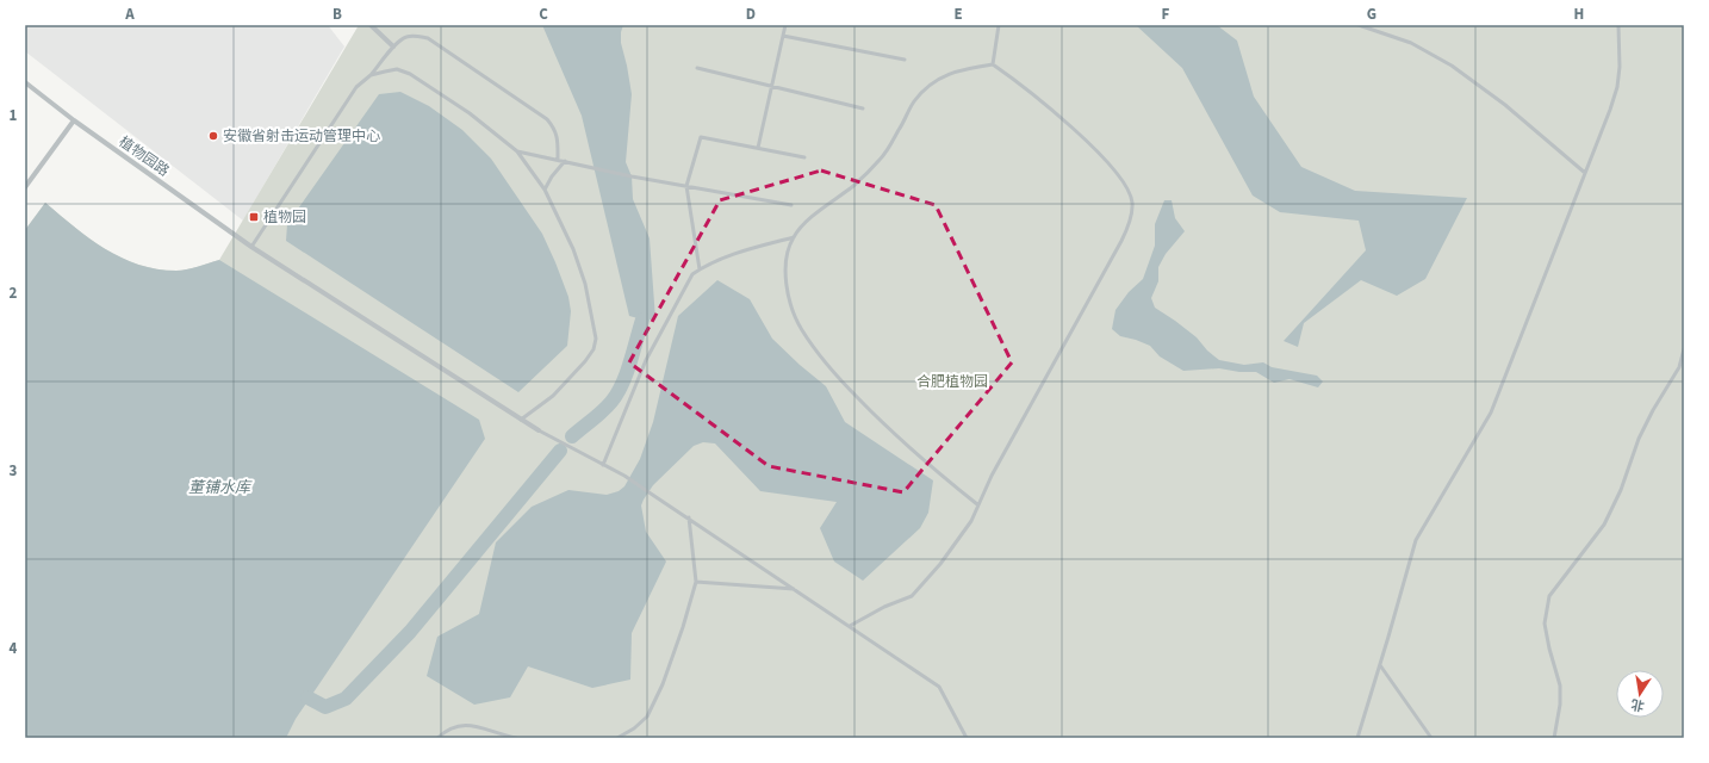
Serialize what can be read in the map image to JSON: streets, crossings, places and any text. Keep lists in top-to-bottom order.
{
  "streets": {
    "street": ["植物园路"]
  },
  "water": ["董铺水库"],
  "parks": ["合肥植物园"],
  "places": {
    "other": ["安徽省射击运动管理中心"],
    "transit": ["植物园"]
  },
  "north": "bottom",
  "grid": {
    "columns": [
      "A",
      "B",
      "C",
      "D",
      "E",
      "F",
      "G",
      "H"
    ],
    "rows": [
      "1",
      "2",
      "3",
      "4"
    ]
  }
}
